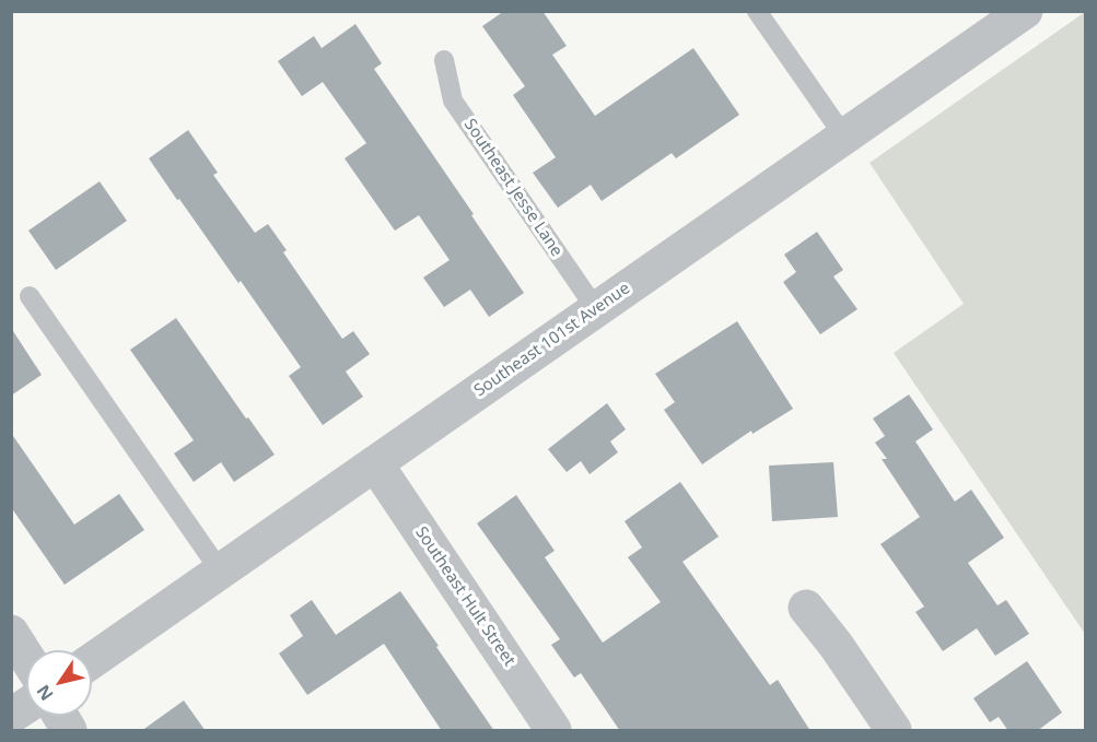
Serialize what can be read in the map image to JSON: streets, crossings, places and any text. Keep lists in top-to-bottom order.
{
  "streets": {
    "street": ["Southeast 101st Avenue", "Southeast Hult Street"],
    "lane": ["Southeast Jesse Lane"]
  },
  "crossings": [
    ["Southeast Jesse Lane", "Southeast 101st Avenue"],
    ["Southeast 101st Avenue", "Southeast Hult Street"]
  ],
  "north": "bottom left"
}
